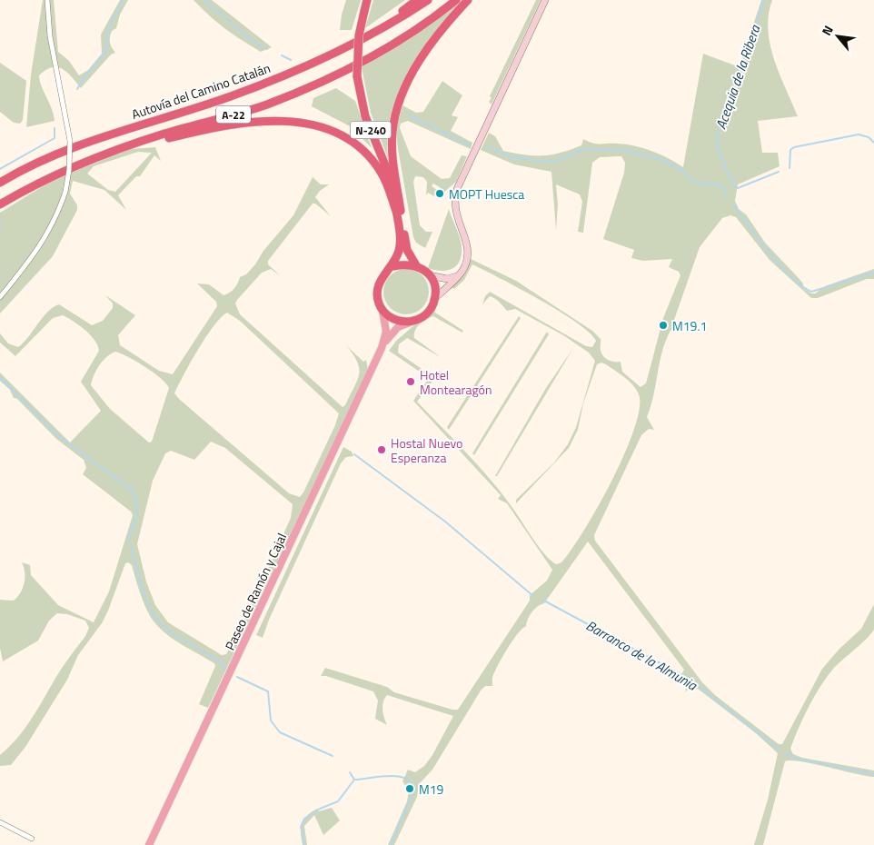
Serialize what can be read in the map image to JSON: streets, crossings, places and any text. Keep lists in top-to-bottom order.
{
  "streets": {
    "highway": ["Autovía del Camino Catalán", "A-22", "N-240"],
    "main road": ["Paseo de Ramón y Cajal"]
  },
  "water": ["Acequia de la Ribera", "Barranco de la Almunia"],
  "places": [
    "MOPT Huesca",
    "M19.1",
    "Hotel Montearagón",
    "Hostal Nuevo Esperanza",
    "M19"
  ],
  "north": "top left"
}
